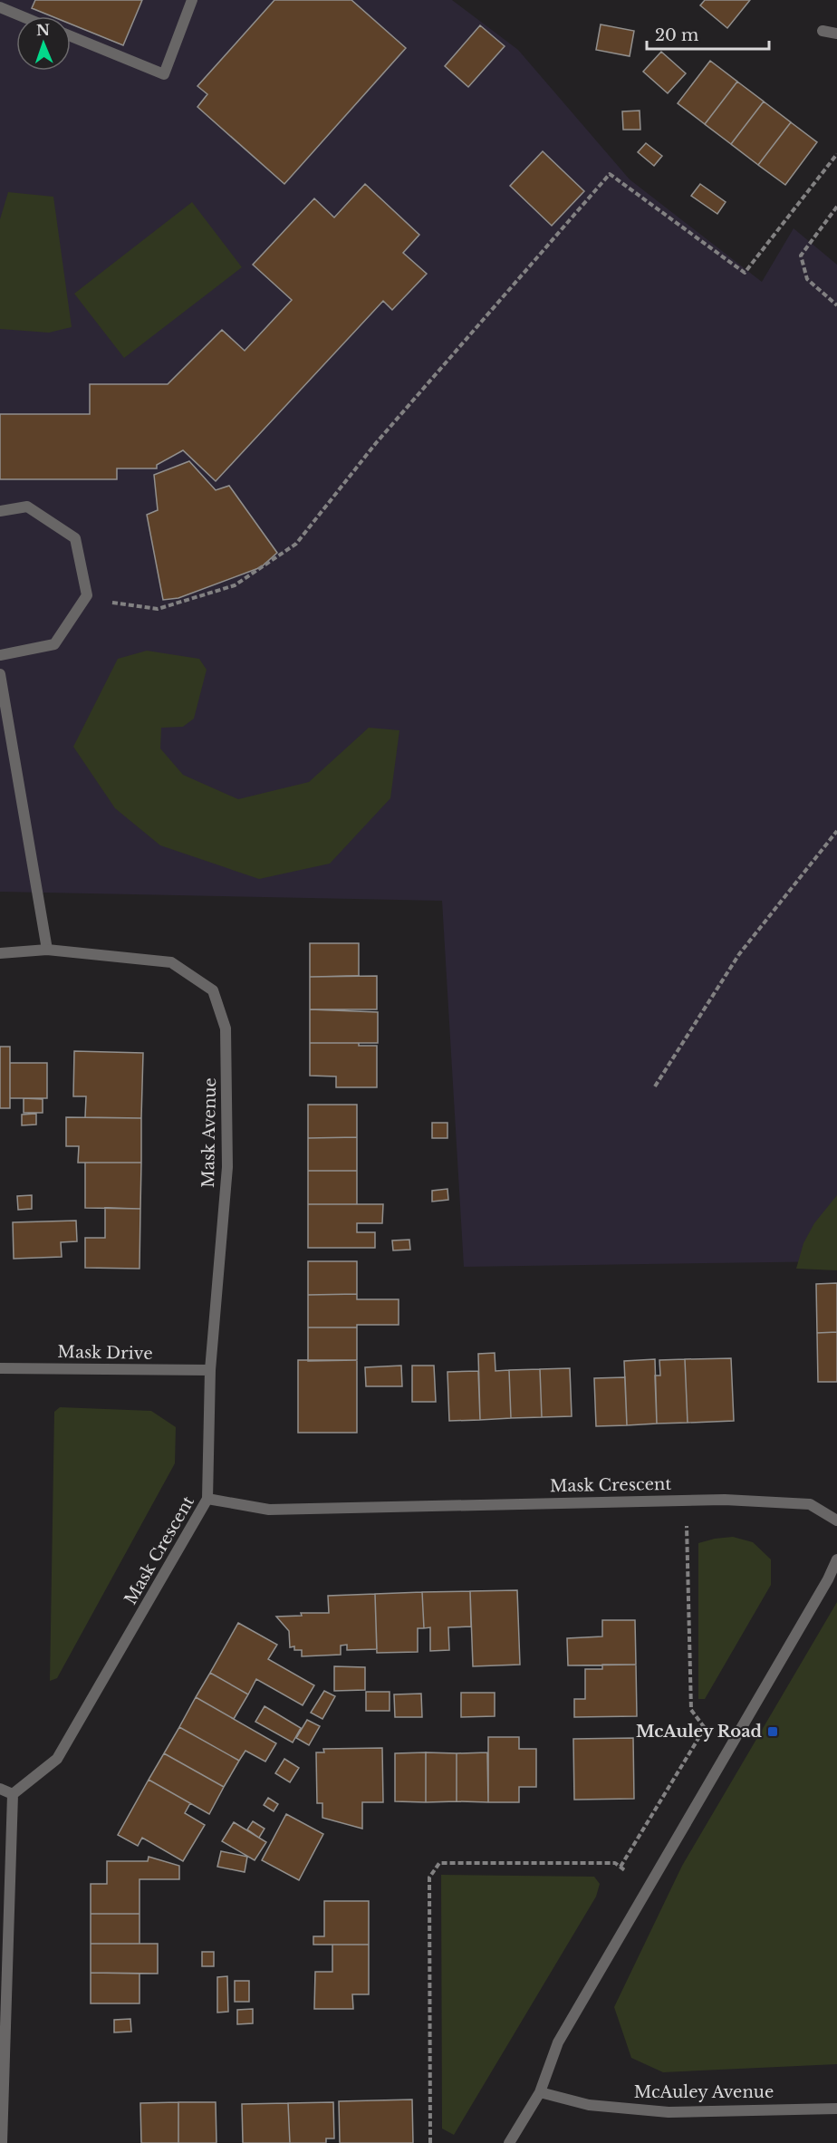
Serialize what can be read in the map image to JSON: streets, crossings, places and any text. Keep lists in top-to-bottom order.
{
  "streets": {
    "street": [
      "Mask Avenue",
      "Mask Drive",
      "Mask Crescent",
      "McAuley Avenue"
    ]
  },
  "crossings": [
    ["Mask Avenue", "Mask Drive"],
    ["Mask Avenue", "Mask Crescent"]
  ],
  "places": {
    "transit": ["McAuley Road"]
  },
  "scale_bar": "20 m",
  "north": "top"
}
